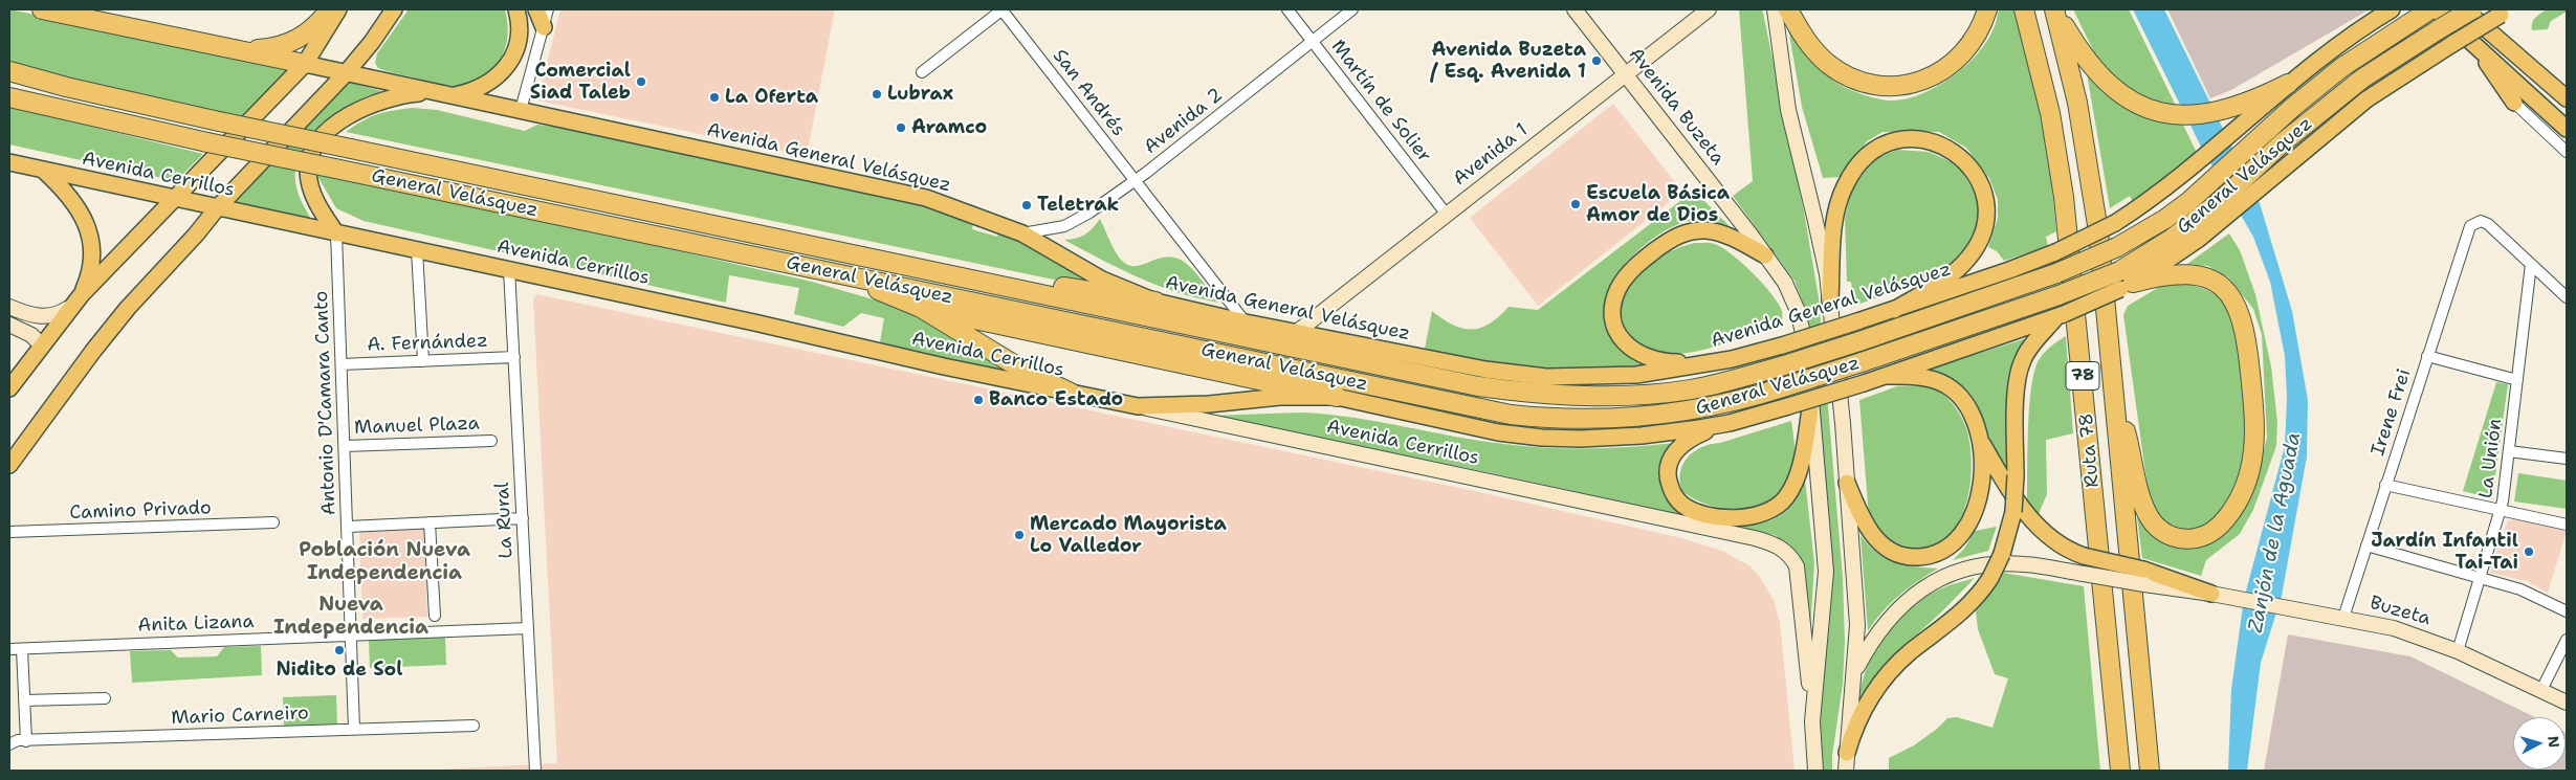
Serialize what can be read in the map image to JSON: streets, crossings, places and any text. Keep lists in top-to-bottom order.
{
  "streets": {
    "highway": ["General Velásquez", "78", "Ruta 78"],
    "main road": [
      "Avenida Buzeta",
      "Avenida 1",
      "Avenida General Velásquez",
      "Avenida Cerrillos",
      "Buzeta"
    ],
    "street": [
      "San Andrés",
      "Martín de Solier",
      "Avenida 2",
      "A. Fernández",
      "Antonio D'Camara Canto",
      "Irene Frei",
      "Manuel Plaza",
      "La Unión",
      "Camino Privado",
      "La Rural",
      "Anita Lizana",
      "Mario Carneiro"
    ]
  },
  "crossings": [
    ["San Andrés", "Avenida 2"],
    ["San Andrés", "Avenida General Velásquez"],
    ["Martín de Solier", "Avenida 2"],
    ["Martín de Solier", "Avenida 1"],
    ["Avenida Buzeta", "Avenida 1"],
    ["Avenida Buzeta", "Avenida Cerrillos"],
    ["Avenida 2", "Avenida General Velásquez"],
    ["Avenida 1", "Avenida General Velásquez"],
    ["Avenida Cerrillos", "Antonio D'Camara Canto"],
    ["Avenida Cerrillos", "La Rural"],
    ["A. Fernández", "Antonio D'Camara Canto"],
    ["A. Fernández", "La Rural"],
    ["Antonio D'Camara Canto", "Manuel Plaza"],
    ["Antonio D'Camara Canto", "Anita Lizana"],
    ["Antonio D'Camara Canto", "Mario Carneiro"],
    ["Irene Frei", "La Unión"],
    ["Irene Frei", "Buzeta"],
    ["La Unión", "Buzeta"],
    ["La Rural", "Anita Lizana"]
  ],
  "districts": ["Población Nueva Independencia", "Nueva Independencia"],
  "water": ["Zanjón de la Aguada"],
  "places": [
    "Avenida Buzeta / Esq. Avenida 1",
    "Comercial Siad Taleb",
    "Lubrax",
    "La Oferta",
    "Aramco",
    "Escuela Básica Amor de Dios",
    "Teletrak",
    "Banco Estado",
    "Mercado Mayorista Lo Valledor",
    "Jardín Infantil Tai-Tai",
    "Nidito de Sol"
  ],
  "north": "right"
}
